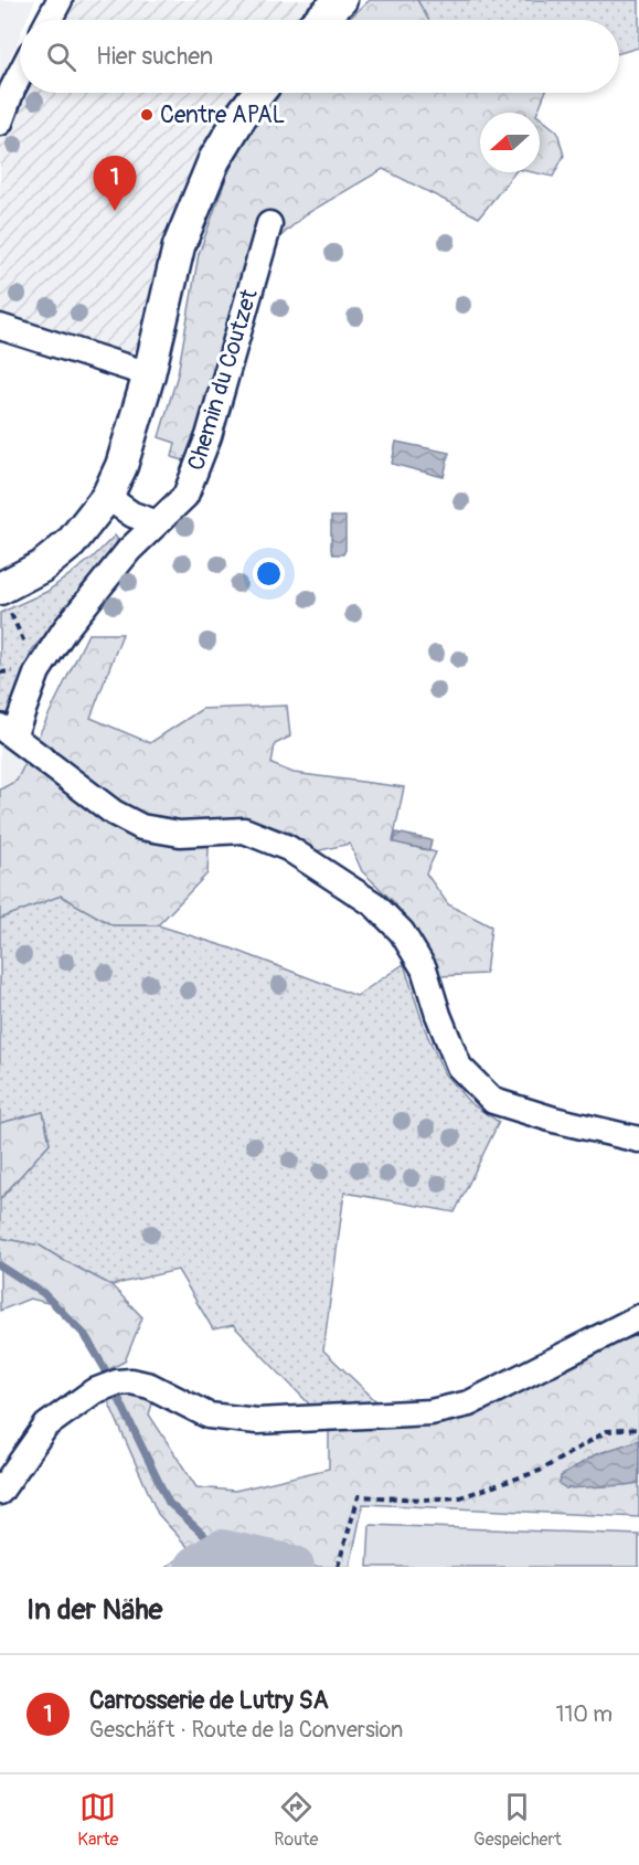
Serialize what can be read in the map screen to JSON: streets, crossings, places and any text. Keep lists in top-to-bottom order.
{
  "streets": {
    "street": ["Chemin du Coutzet"]
  },
  "places": ["Centre APAL"],
  "north": "left",
  "page": {
    "search": "Hier suchen",
    "pins": "1",
    "heading": "In der Nähe",
    "list": [
      {
        "mark": "1",
        "name": "Carrosserie de Lutry SA",
        "note": "Geschäft · Route de la Conversion",
        "value": "110 m"
      }
    ],
    "nav": ["Karte", "Route", "Gespeichert"]
  }
}
